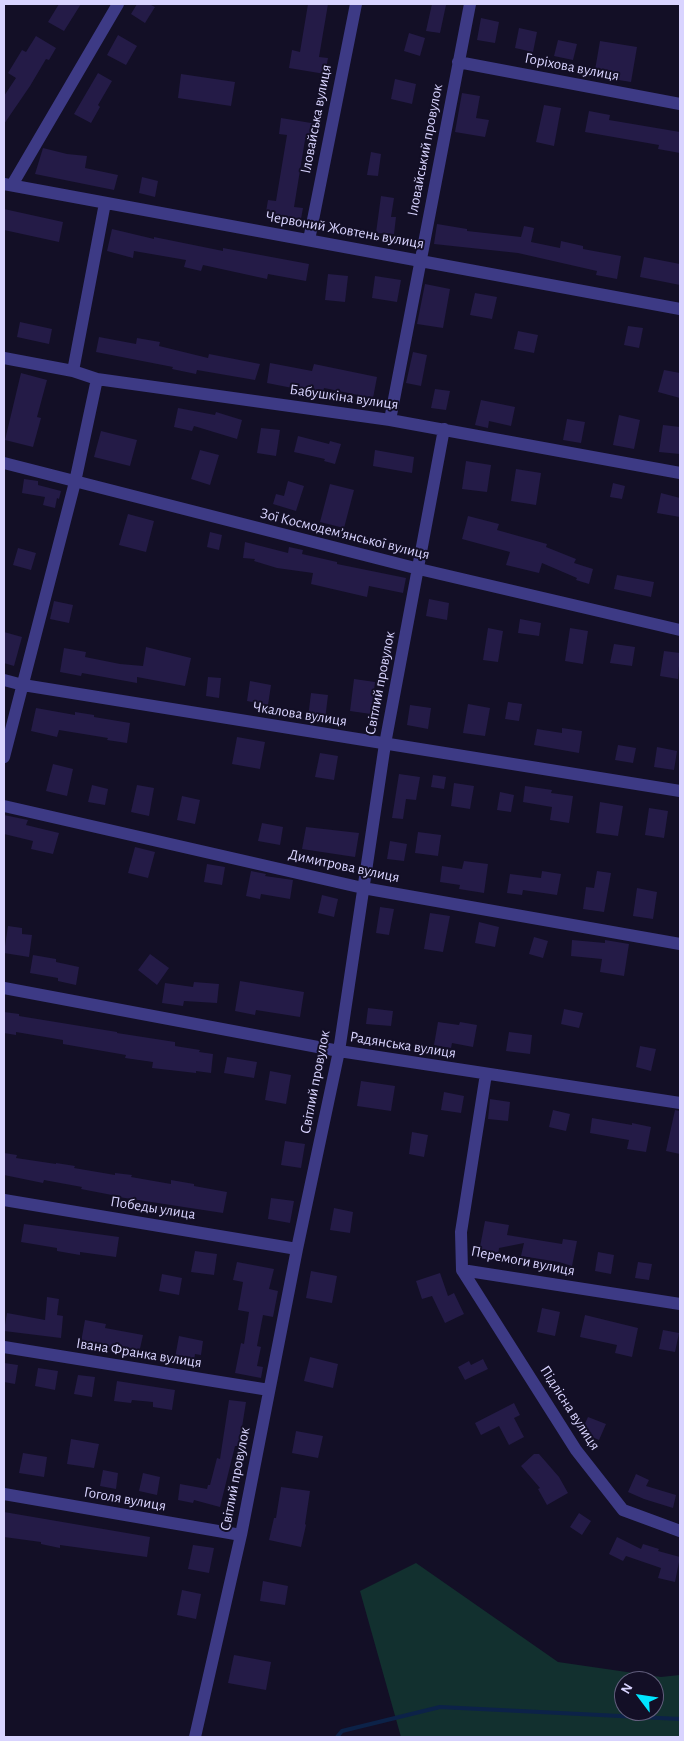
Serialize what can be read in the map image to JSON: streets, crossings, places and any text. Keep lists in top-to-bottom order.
{
  "streets": {
    "street": [
      "Горіхова вулиця",
      "Іловайська вулиця",
      "Іловайський провулок",
      "Червоний Жовтень вулиця",
      "Бабушкіна вулиця",
      "Зої Космодем’янської вулиця",
      "Світлий провулок",
      "Чкалова вулиця",
      "Димитрова вулиця",
      "Радянська вулиця",
      "Победы улица",
      "Перемоги вулиця",
      "Івана Франка вулиця",
      "Підлісна вулиця",
      "Гоголя вулиця"
    ]
  },
  "crossings": [
    ["Горіхова вулиця", "Іловайський провулок"],
    ["Іловайська вулиця", "Червоний Жовтень вулиця"],
    ["Іловайський провулок", "Червоний Жовтень вулиця"],
    ["Іловайський провулок", "Бабушкіна вулиця"],
    ["Бабушкіна вулиця", "Світлий провулок"],
    ["Зої Космодем’янської вулиця", "Світлий провулок"],
    ["Світлий провулок", "Чкалова вулиця"],
    ["Світлий провулок", "Димитрова вулиця"],
    ["Світлий провулок", "Радянська вулиця"],
    ["Світлий провулок", "Победы улица"],
    ["Світлий провулок", "Івана Франка вулиця"],
    ["Світлий провулок", "Гоголя вулиця"],
    ["Радянська вулиця", "Перемоги вулиця"],
    ["Перемоги вулиця", "Підлісна вулиця"]
  ],
  "north": "top left"
}
